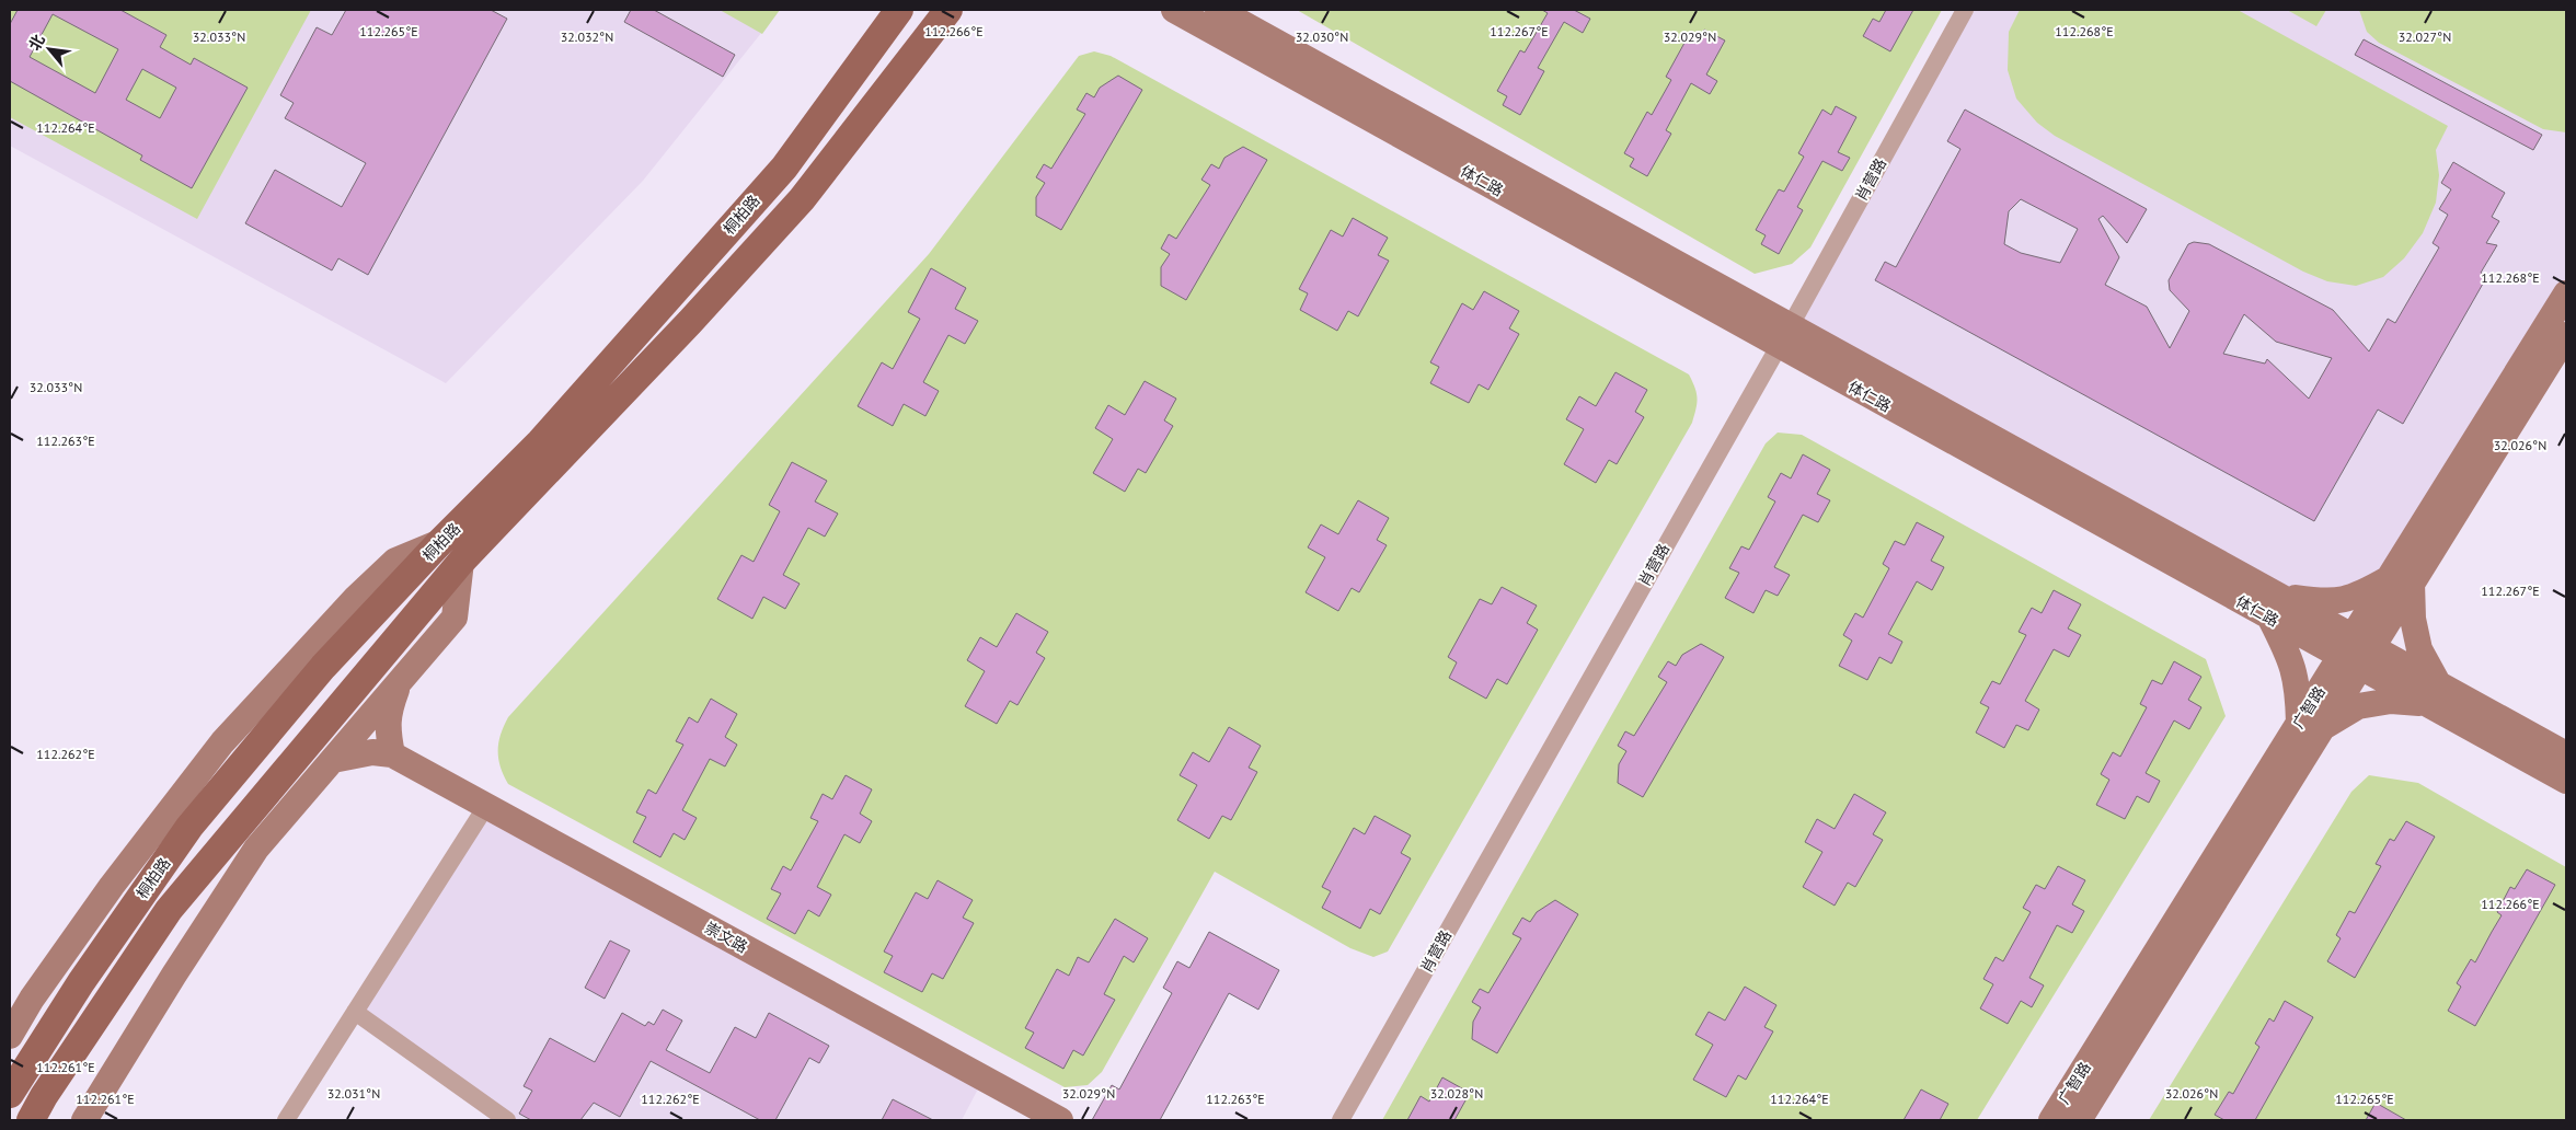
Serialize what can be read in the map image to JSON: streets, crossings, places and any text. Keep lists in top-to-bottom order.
{
  "streets": {
    "main road": ["桐柏路"],
    "street": [
      "肖营路",
      "体仁路",
      "广智路",
      "崇文路"
    ]
  },
  "crossings": [
    ["肖营路", "体仁路"],
    ["体仁路", "广智路"]
  ],
  "north": "top left",
  "coordinates": [
    "112.265°E",
    "112.266°E",
    "112.267°E",
    "112.268°E",
    "32.029°N",
    "32.033°N",
    "32.032°N",
    "32.030°N",
    "32.027°N",
    "112.264°E",
    "112.263°E",
    "32.026°N",
    "112.262°E",
    "112.261°E",
    "32.031°N",
    "32.028°N"
  ]
}
